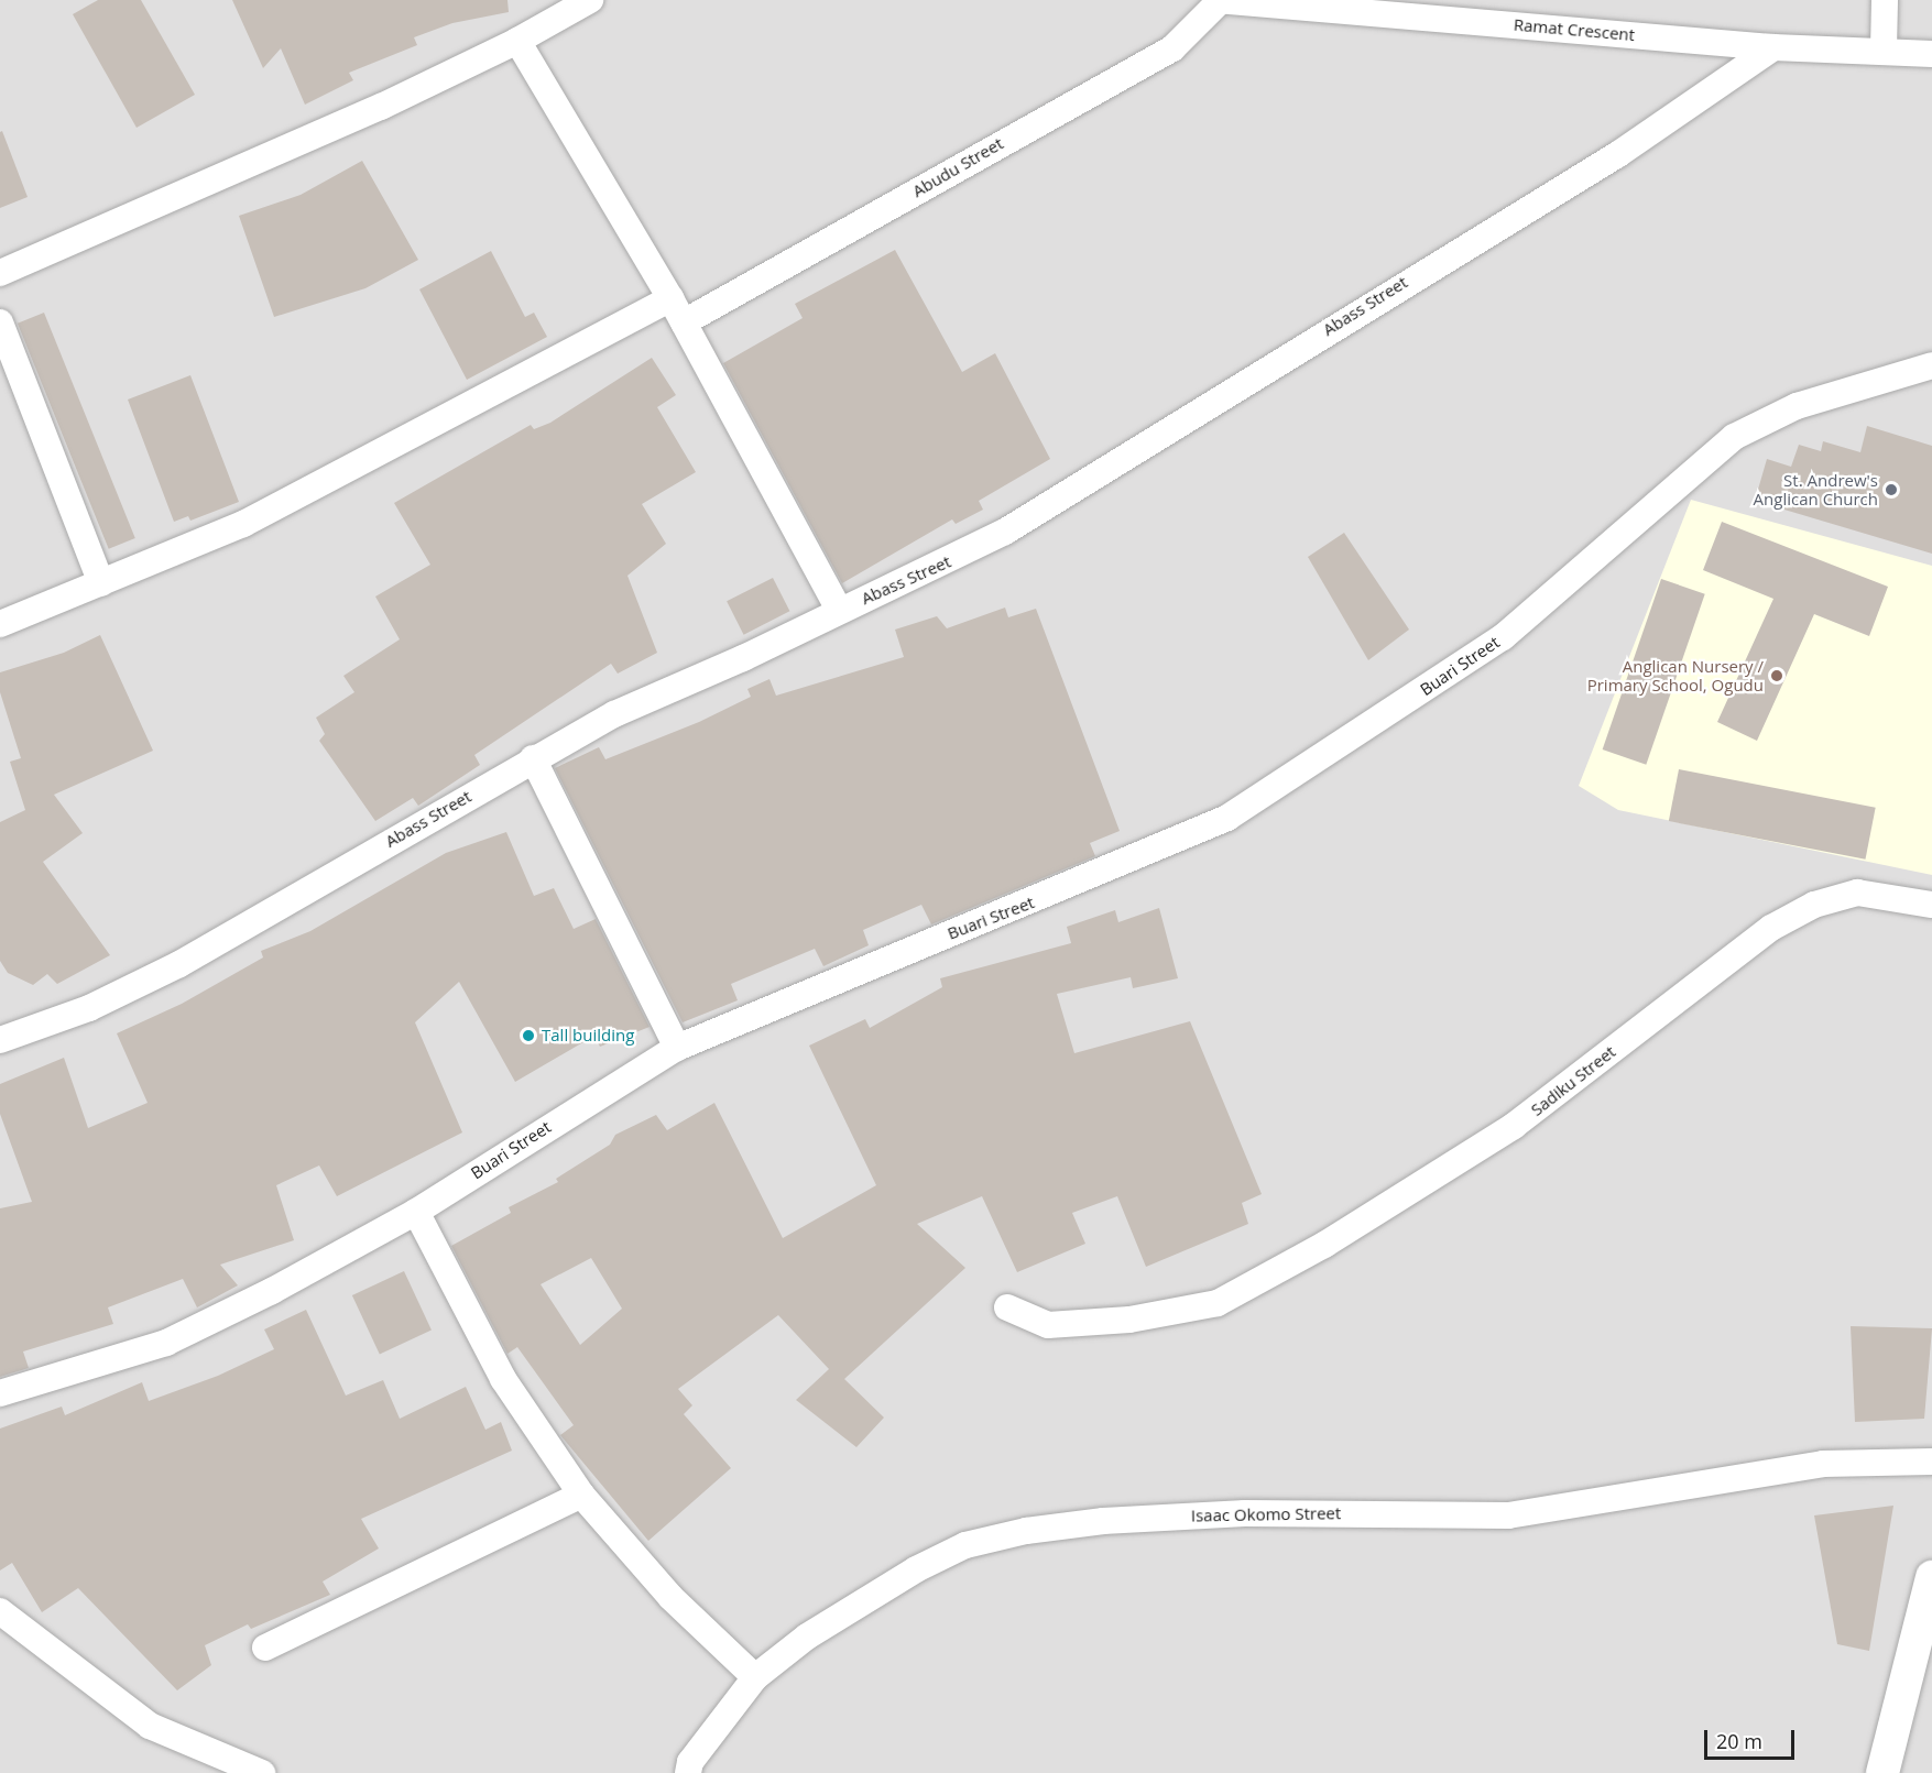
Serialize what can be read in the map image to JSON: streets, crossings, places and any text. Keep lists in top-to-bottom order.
{
  "streets": {
    "street": [
      "Ramat Crescent",
      "Abudu Street",
      "Abass Street",
      "Buari Street",
      "Sadiku Street",
      "Isaac Okomo Street"
    ]
  },
  "crossings": [
    ["Ramat Crescent", "Abudu Street"],
    ["Ramat Crescent", "Abass Street"]
  ],
  "places": ["St. Andrew's Anglican Church", "Anglican Nursery / Primary School, Ogudu", "Tall building"],
  "scale_bar": "20 m"
}
